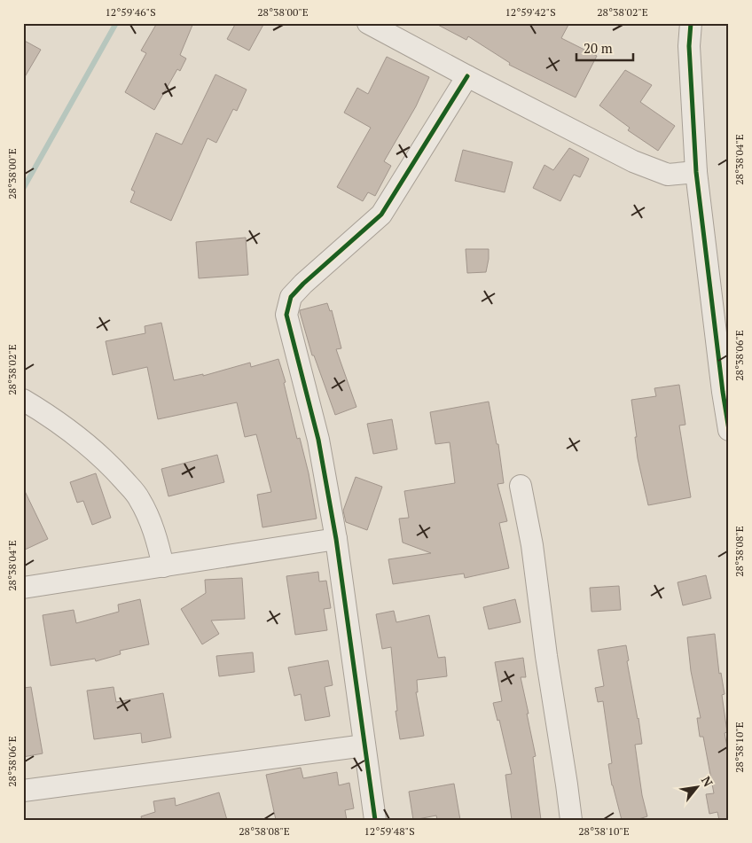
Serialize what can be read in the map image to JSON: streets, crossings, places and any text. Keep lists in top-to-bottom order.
{
  "scale_bar": "20 m",
  "north": "top right",
  "coordinates": [
    "12°59'46\"S",
    "28°38'00\"E",
    "12°59'42\"S",
    "28°38'02\"E",
    "28°38'04\"E",
    "28°38'06\"E",
    "28°38'08\"E",
    "28°38'10\"E",
    "12°59'48\"S"
  ]
}
